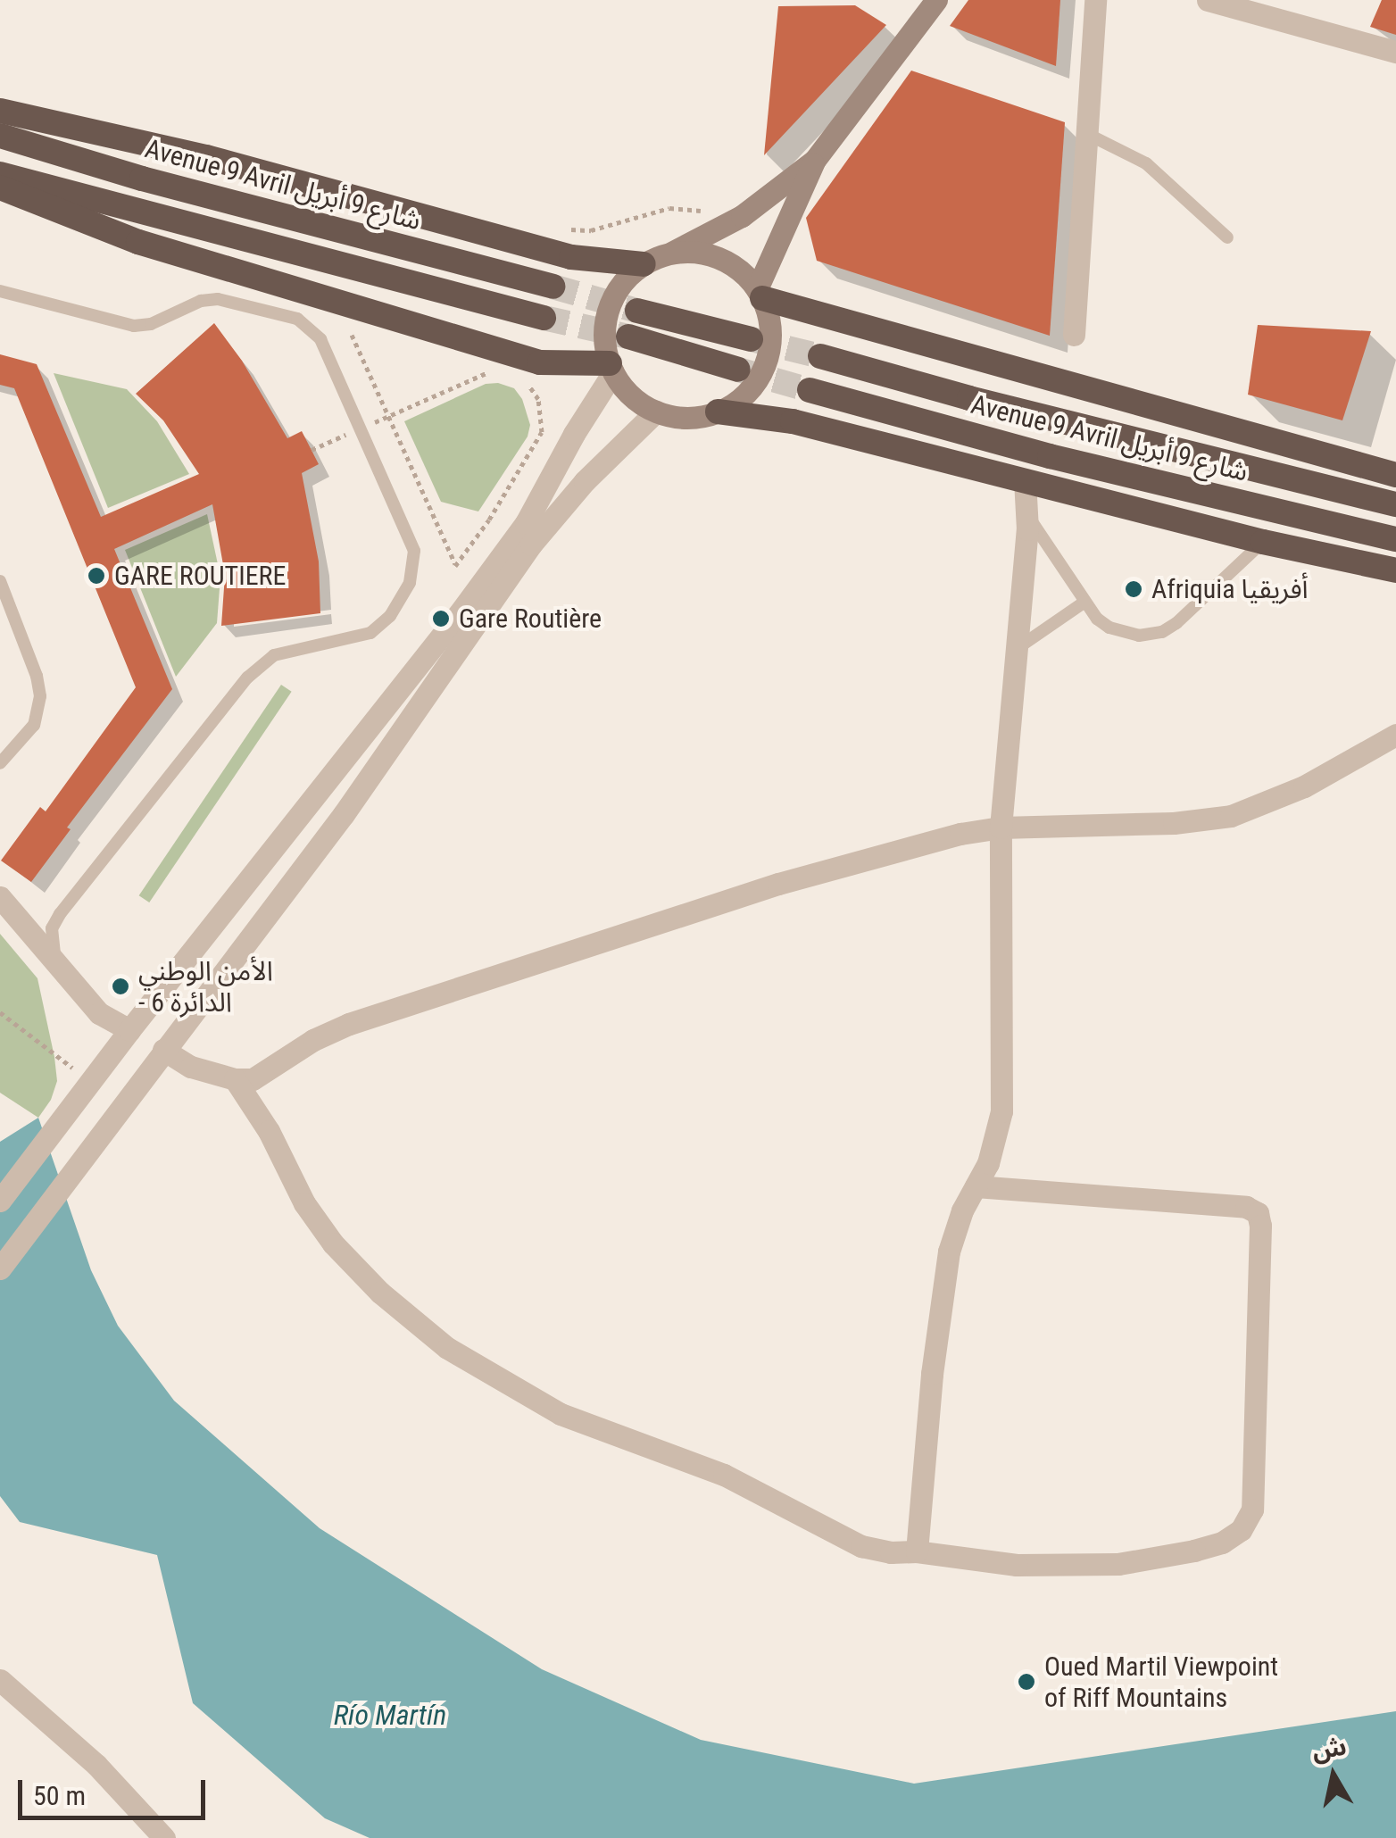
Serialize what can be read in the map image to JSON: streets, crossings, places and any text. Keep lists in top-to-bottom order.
{
  "streets": {
    "highway": ["Avenue 9 Avril شارع 9 أبريل"]
  },
  "water": ["Río Martín"],
  "places": [
    "GARE ROUTIERE",
    "Afriquia أفريقيا",
    "Gare Routière",
    "الأمن الوطني - الدائرة 6",
    "Oued Martil Viewpoint of Riff Mountains"
  ],
  "scale_bar": "50 m",
  "north": "top"
}
